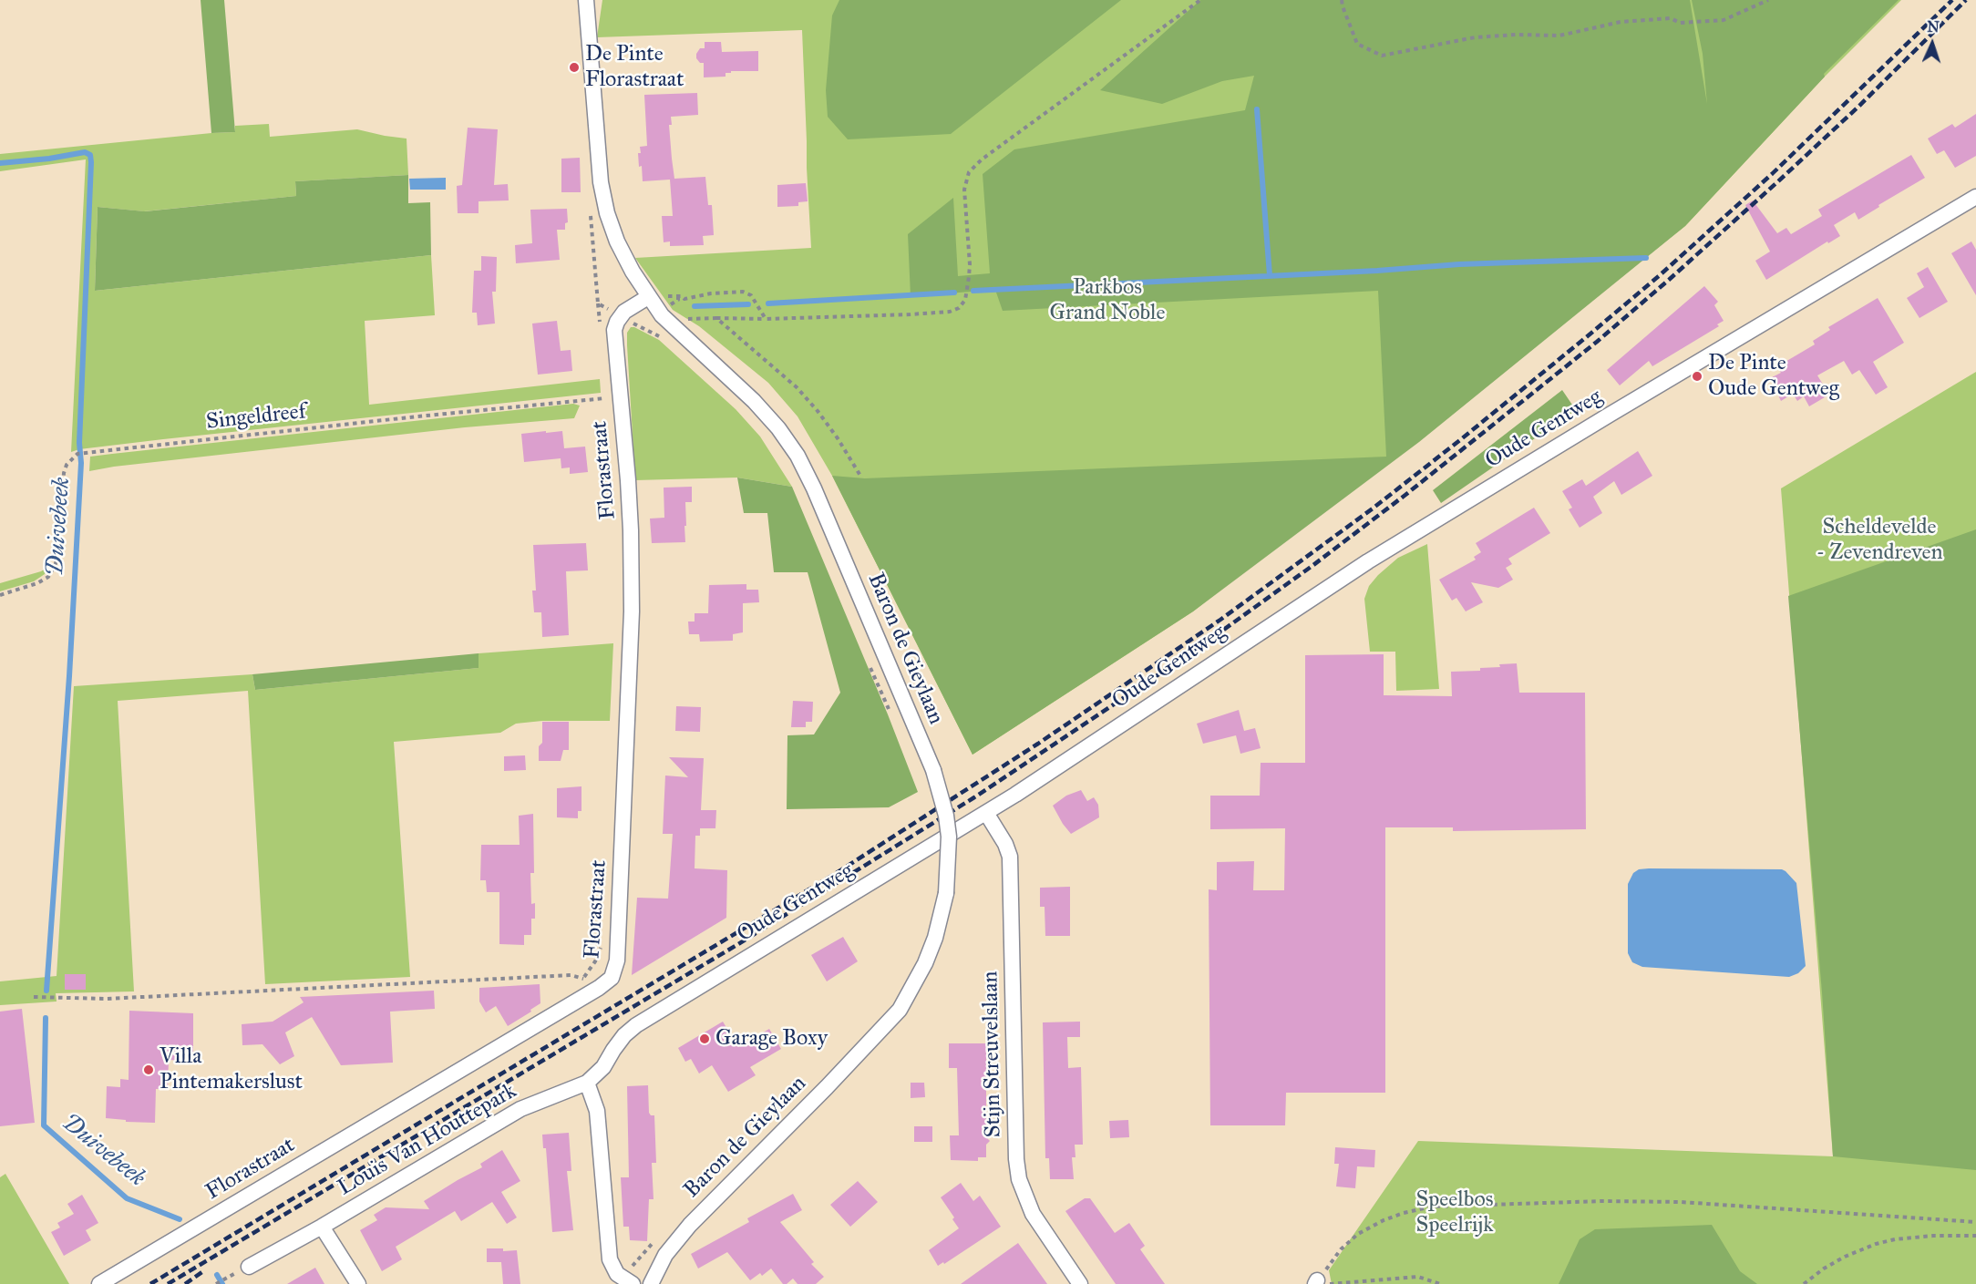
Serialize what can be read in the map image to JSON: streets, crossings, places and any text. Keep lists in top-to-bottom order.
{
  "streets": {
    "street": [
      "Oude Gentweg",
      "Florastraat",
      "Baron de Gieylaan",
      "Stijn Streuvelslaan",
      "Louis Van Houttepark"
    ],
    "path": ["Singeldreef"]
  },
  "crossings": [
    ["Singeldreef", "Florastraat"],
    ["Oude Gentweg", "Stijn Streuvelslaan"],
    ["Oude Gentweg", "Louis Van Houttepark"]
  ],
  "water": ["Duivebeek"],
  "parks": ["Parkbos Grand Noble", "Scheldevelde - Zevendreven", "Speelbos Speelrijk"],
  "places": [
    "De Pinte Florastraat",
    "De Pinte Oude Gentweg",
    "Garage Boxy",
    "Villa Pintemakerslust"
  ],
  "north": "top"
}
